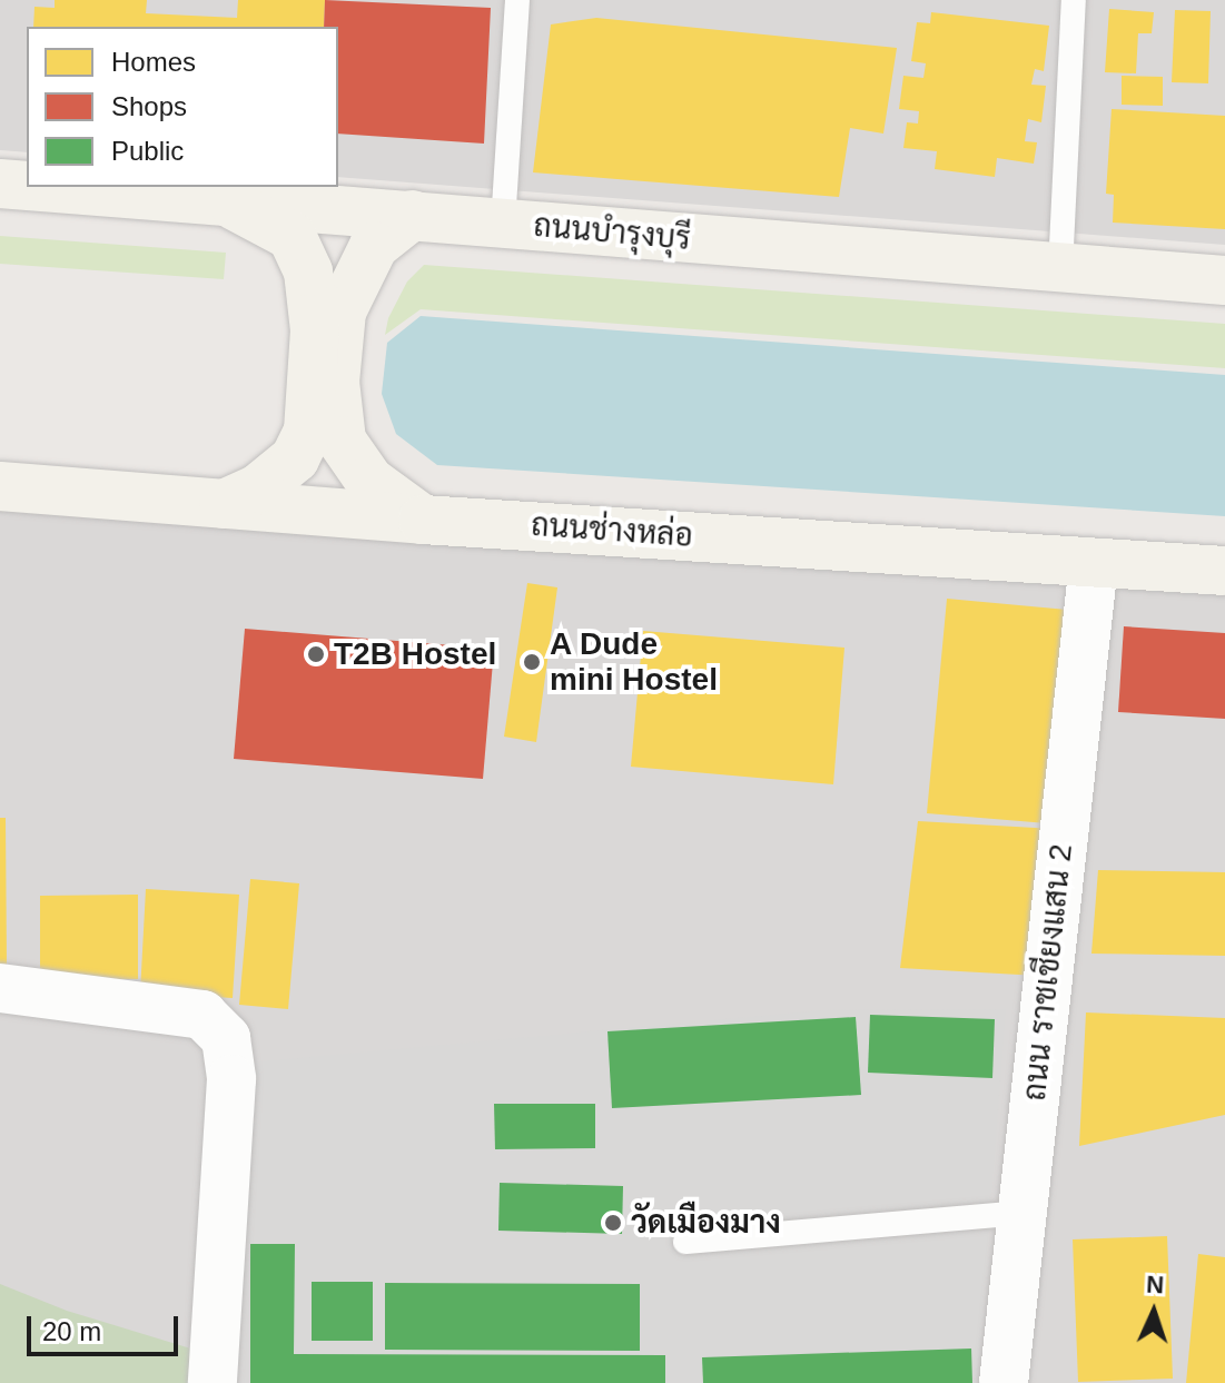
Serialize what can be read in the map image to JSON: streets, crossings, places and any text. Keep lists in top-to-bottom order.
{
  "streets": {
    "main road": ["ถนนบำรุงบุรี", "ถนนช่างหล่อ"],
    "street": ["ถนน ราชเชียงแสน 2"]
  },
  "crossings": [
    ["ถนนช่างหล่อ", "ถนน ราชเชียงแสน 2"]
  ],
  "places": ["T2B Hostel", "A Dude mini Hostel", "วัดเมืองมาง"],
  "legend": ["Homes", "Shops", "Public"],
  "scale_bar": "20 m",
  "north": "top"
}
